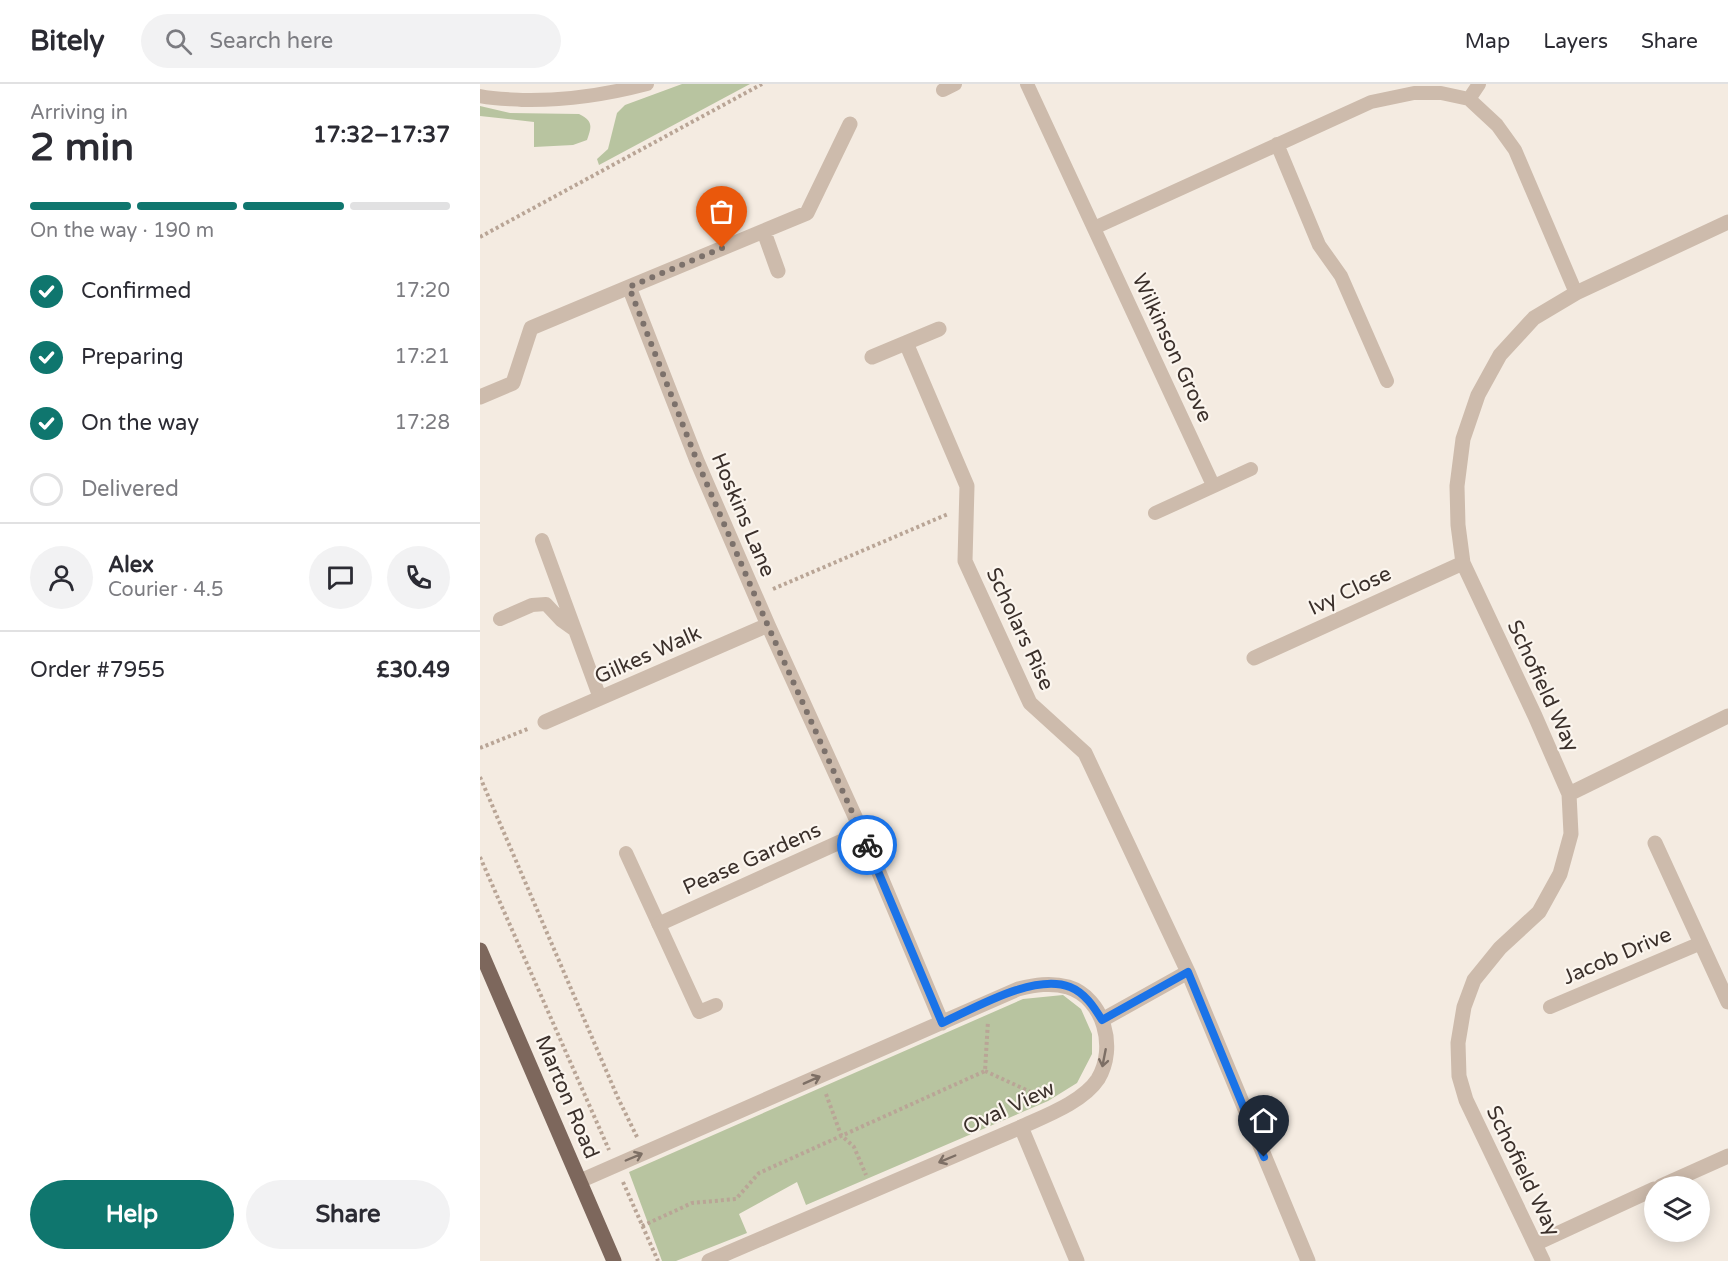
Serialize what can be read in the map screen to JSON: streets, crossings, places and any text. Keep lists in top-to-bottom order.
{
  "streets": {
    "main road": ["Marton Road"],
    "street": [
      "Hoskins Lane",
      "Ivy Close",
      "Scholars Rise",
      "Gilkes Walk",
      "Schofield Way",
      "Pease Gardens",
      "Jacob Drive",
      "Oval View"
    ],
    "lane": ["Wilkinson Grove"]
  },
  "crossings": [
    ["Hoskins Lane", "Gilkes Walk"],
    ["Hoskins Lane", "Pease Gardens"],
    ["Ivy Close", "Schofield Way"]
  ],
  "page": {
    "header": "Bitely",
    "search": "Search here",
    "nav": ["Map", "Layers", "Share"],
    "heading": ["2 min", "Arriving in", "17:32–17:37"],
    "panel": [
      "Alex",
      "Courier · 4.5",
      "Order #7955",
      "£30.49"
    ],
    "bar": "On the way · 190 m",
    "list": [
      ["Confirmed", "17:20"],
      ["Preparing", "17:21"],
      ["On the way", "17:28"],
      "Delivered"
    ],
    "buttons": ["Help", "Share"]
  }
}
